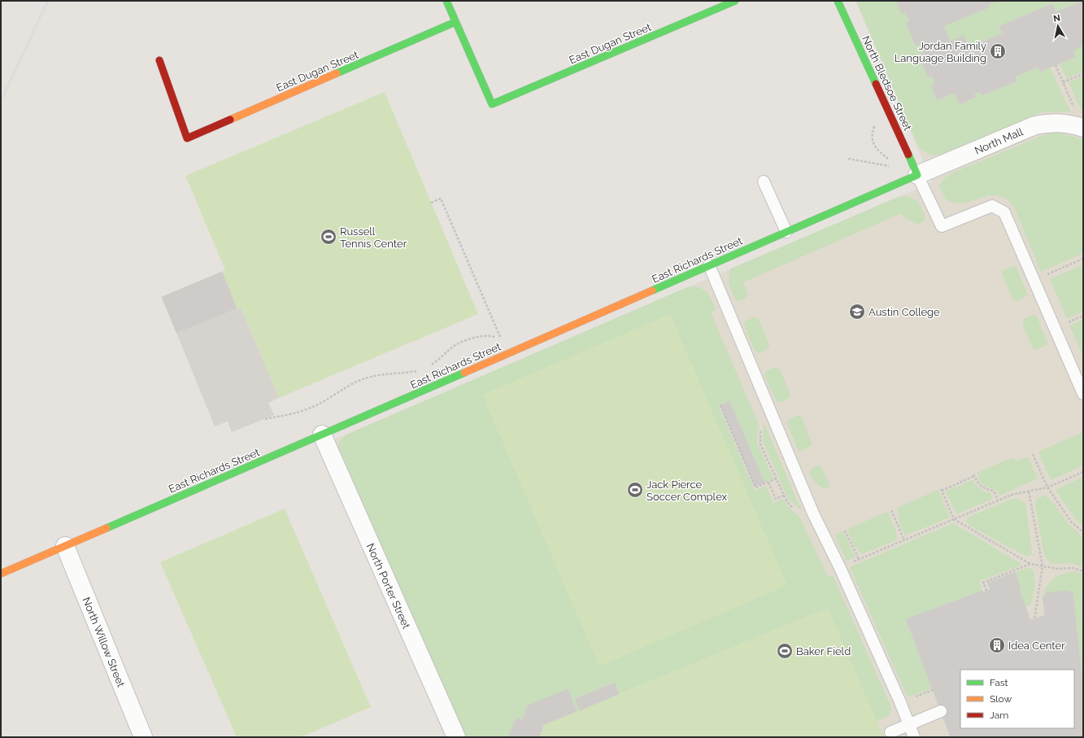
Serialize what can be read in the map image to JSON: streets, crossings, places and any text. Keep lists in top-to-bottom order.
{
  "streets": {
    "street": [
      "East Dugan Street",
      "North Bledsoe Street",
      "North Mall",
      "East Richards Street",
      "North Porter Street",
      "North Willow Street"
    ]
  },
  "crossings": [
    ["North Bledsoe Street", "North Mall"],
    ["North Bledsoe Street", "East Richards Street"],
    ["North Mall", "East Richards Street"],
    ["East Richards Street", "North Porter Street"],
    ["East Richards Street", "North Willow Street"]
  ],
  "places": {
    "building": ["Jordan Family Language Building", "Idea Center"],
    "sports": ["Russell Tennis Center", "Jack Pierce Soccer Complex", "Baker Field"],
    "school or university": ["Austin College"]
  },
  "legend": ["Fast", "Slow", "Jam"],
  "north": "top"
}
